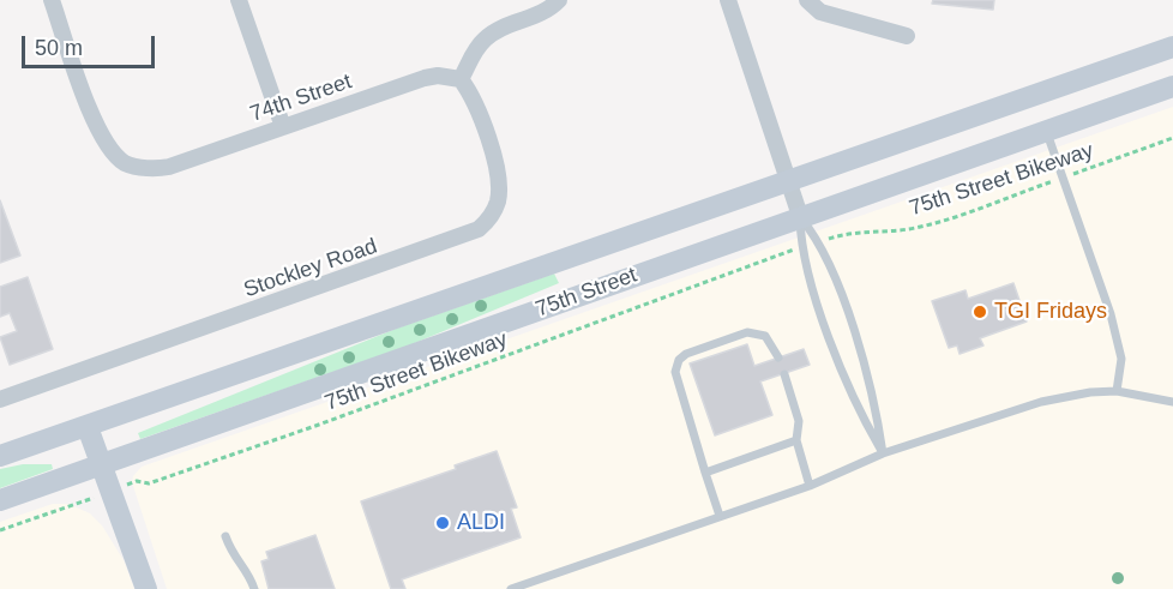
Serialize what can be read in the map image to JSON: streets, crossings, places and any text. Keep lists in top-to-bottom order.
{
  "streets": {
    "main road": ["75th Street"],
    "street": ["74th Street", "Stockley Road"],
    "path": ["75th Street Bikeway"]
  },
  "crossings": [
    ["74th Street", "Stockley Road"]
  ],
  "places": ["TGI Fridays", "ALDI"],
  "scale_bar": "50 m"
}
